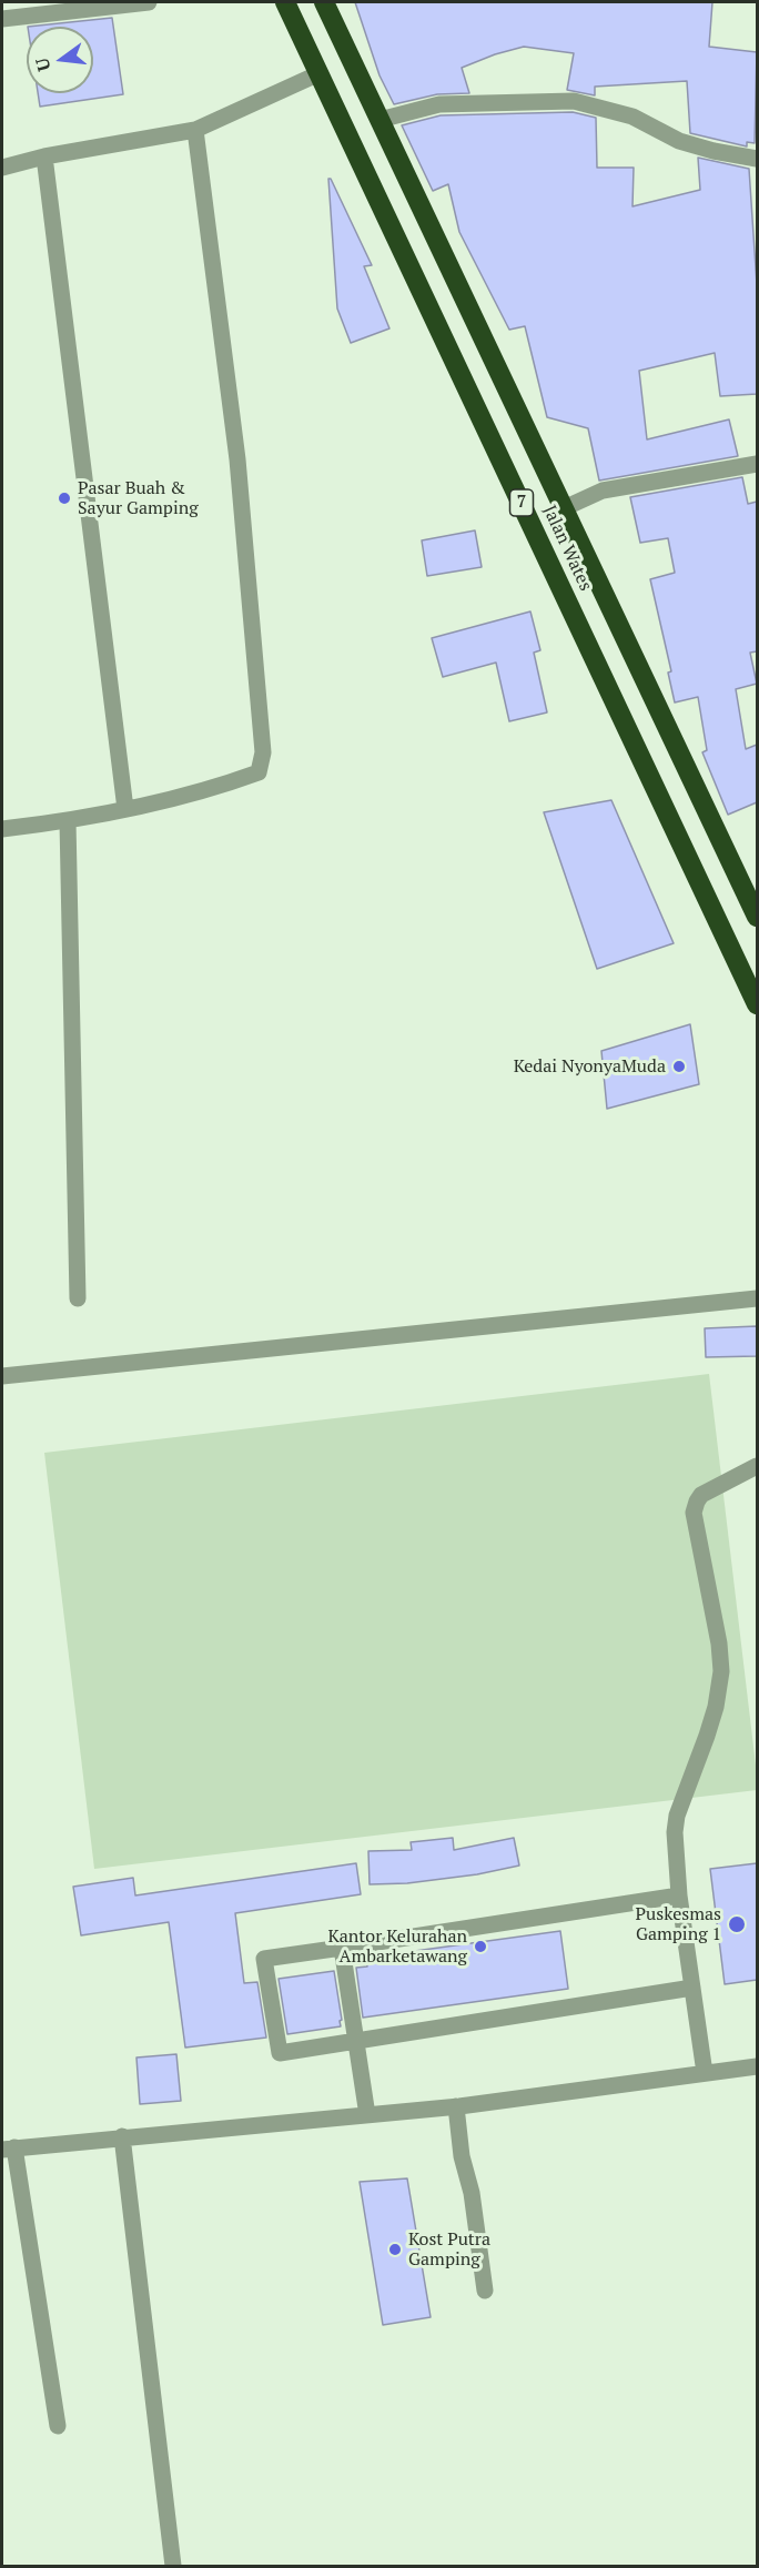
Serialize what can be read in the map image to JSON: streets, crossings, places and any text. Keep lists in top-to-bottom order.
{
  "streets": {
    "highway": ["7", "Jalan Wates"]
  },
  "places": [
    "Pasar Buah & Sayur Gamping",
    "Kedai NyonyaMuda",
    "Puskesmas Gamping 1",
    "Kantor Kelurahan Ambarketawang",
    "Kost Putra Gamping"
  ],
  "north": "left"
}
